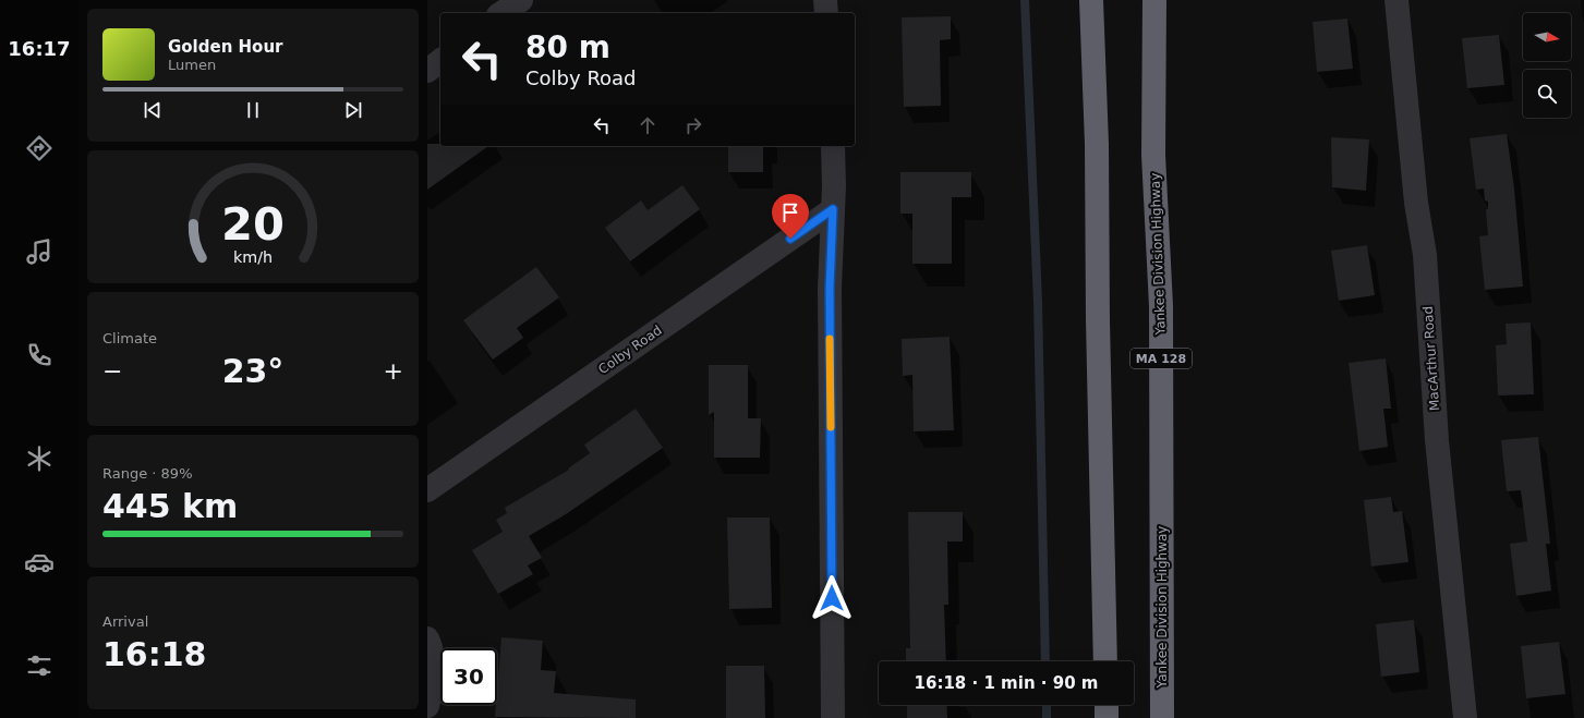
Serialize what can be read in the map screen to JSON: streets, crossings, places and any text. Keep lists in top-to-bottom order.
{
  "streets": {
    "highway": ["Yankee Division Highway", "MA 128"],
    "street": ["Colby Road", "MacArthur Road"]
  },
  "north": "right",
  "page": {
    "tabs": "16:17",
    "turn": ["80 m", "Colby Road"],
    "song": ["Golden Hour", "Lumen"],
    "tile": [
      "Climate",
      ["Range · 89%", "445 km"],
      ["Arrival", "16:18"]
    ],
    "heat": ["−", "23°", "+"],
    "limit": "30",
    "trip": "16:18 · 1 min · 90 m",
    "gauge": ["20", "km/h"]
  }
}
